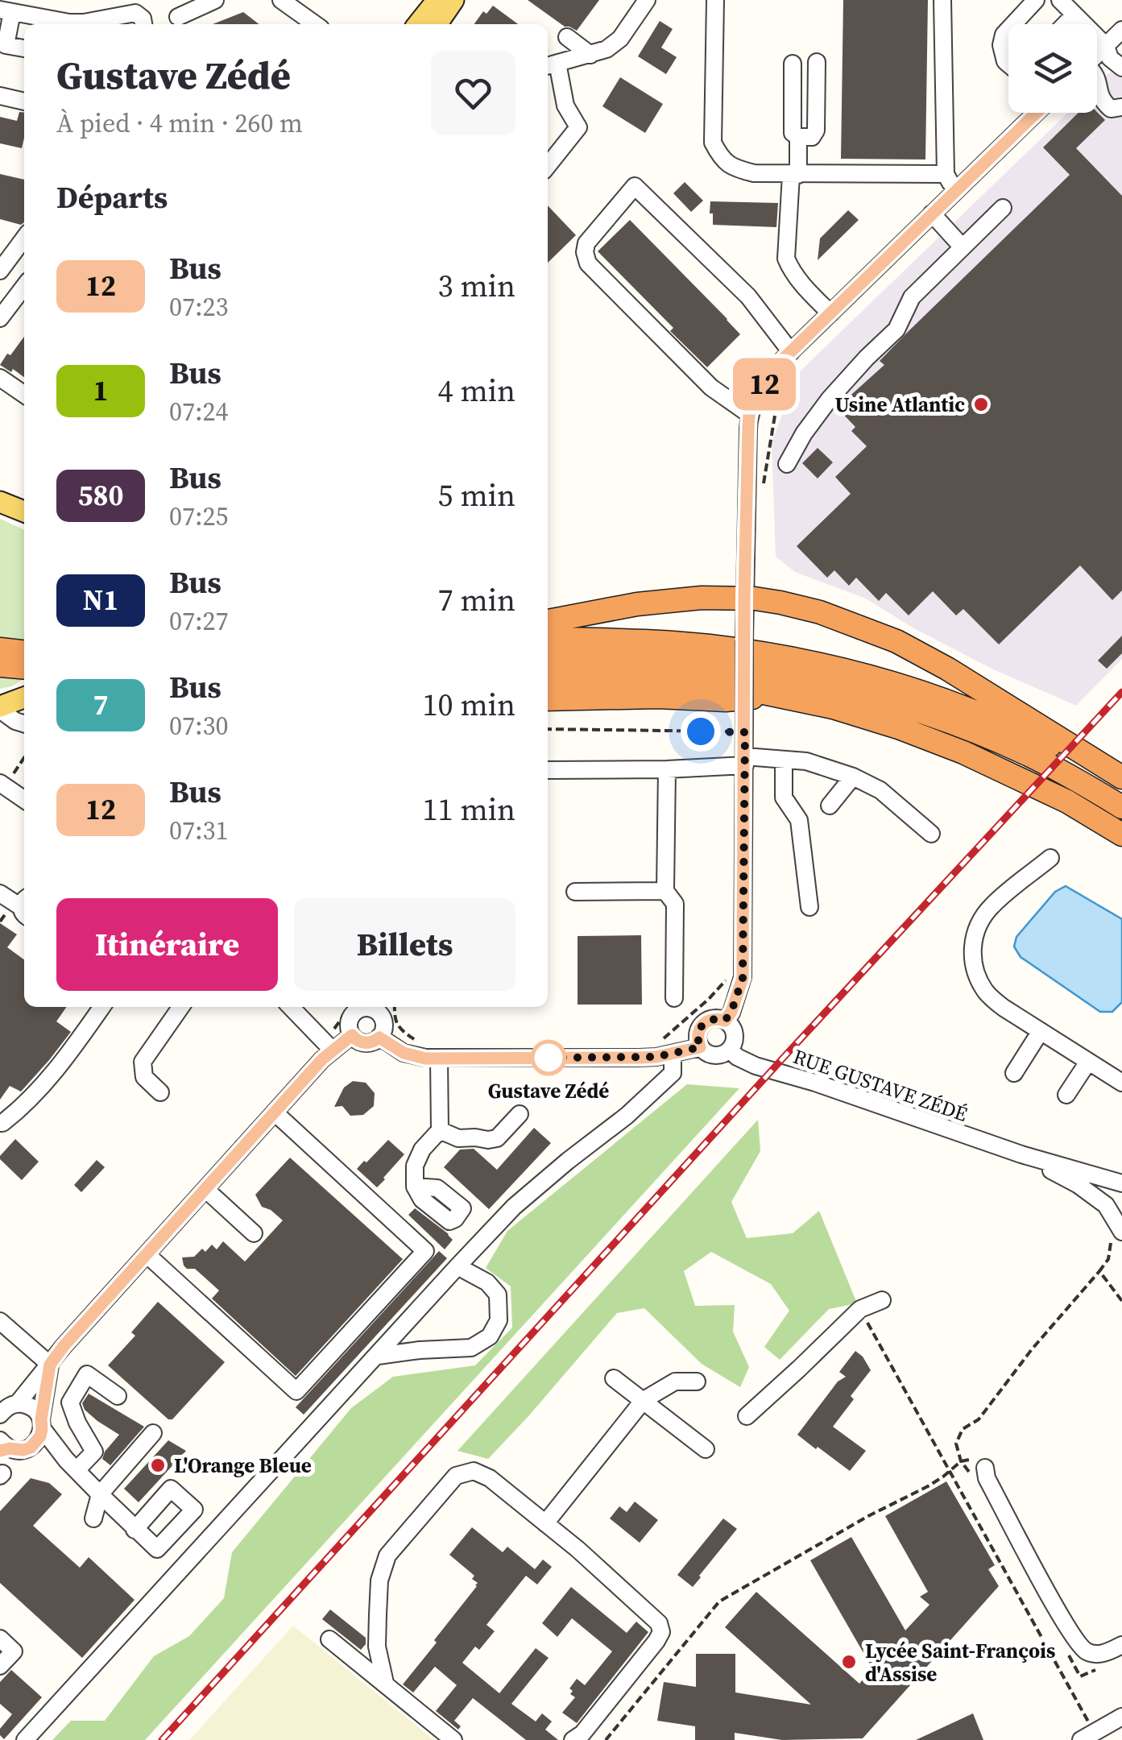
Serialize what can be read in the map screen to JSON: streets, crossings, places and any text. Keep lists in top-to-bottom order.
{
  "streets": {
    "street": ["RUE GUSTAVE ZÉDÉ"]
  },
  "places": [
    "Usine Atlantic",
    "Gustave Zédé",
    "L'Orange Bleue",
    "Lycée Saint-François d'Assise"
  ],
  "lines": ["bus line 12"],
  "page": {
    "on_map": "12",
    "heading": [
      ["Gustave Zédé", "À pied · 4 min · 260 m"],
      "Départs"
    ],
    "list": [
      {
        "mark": "12",
        "name": "Bus",
        "note": "07:23",
        "value": "3 min"
      },
      {
        "mark": "1",
        "name": "Bus",
        "note": "07:24",
        "value": "4 min"
      },
      {
        "mark": "580",
        "name": "Bus",
        "note": "07:25",
        "value": "5 min"
      },
      {
        "mark": "N1",
        "name": "Bus",
        "note": "07:27",
        "value": "7 min"
      },
      {
        "mark": "7",
        "name": "Bus",
        "note": "07:30",
        "value": "10 min"
      },
      {
        "mark": "12",
        "name": "Bus",
        "note": "07:31",
        "value": "11 min"
      }
    ],
    "buttons": ["Itinéraire", "Billets"]
  }
}
